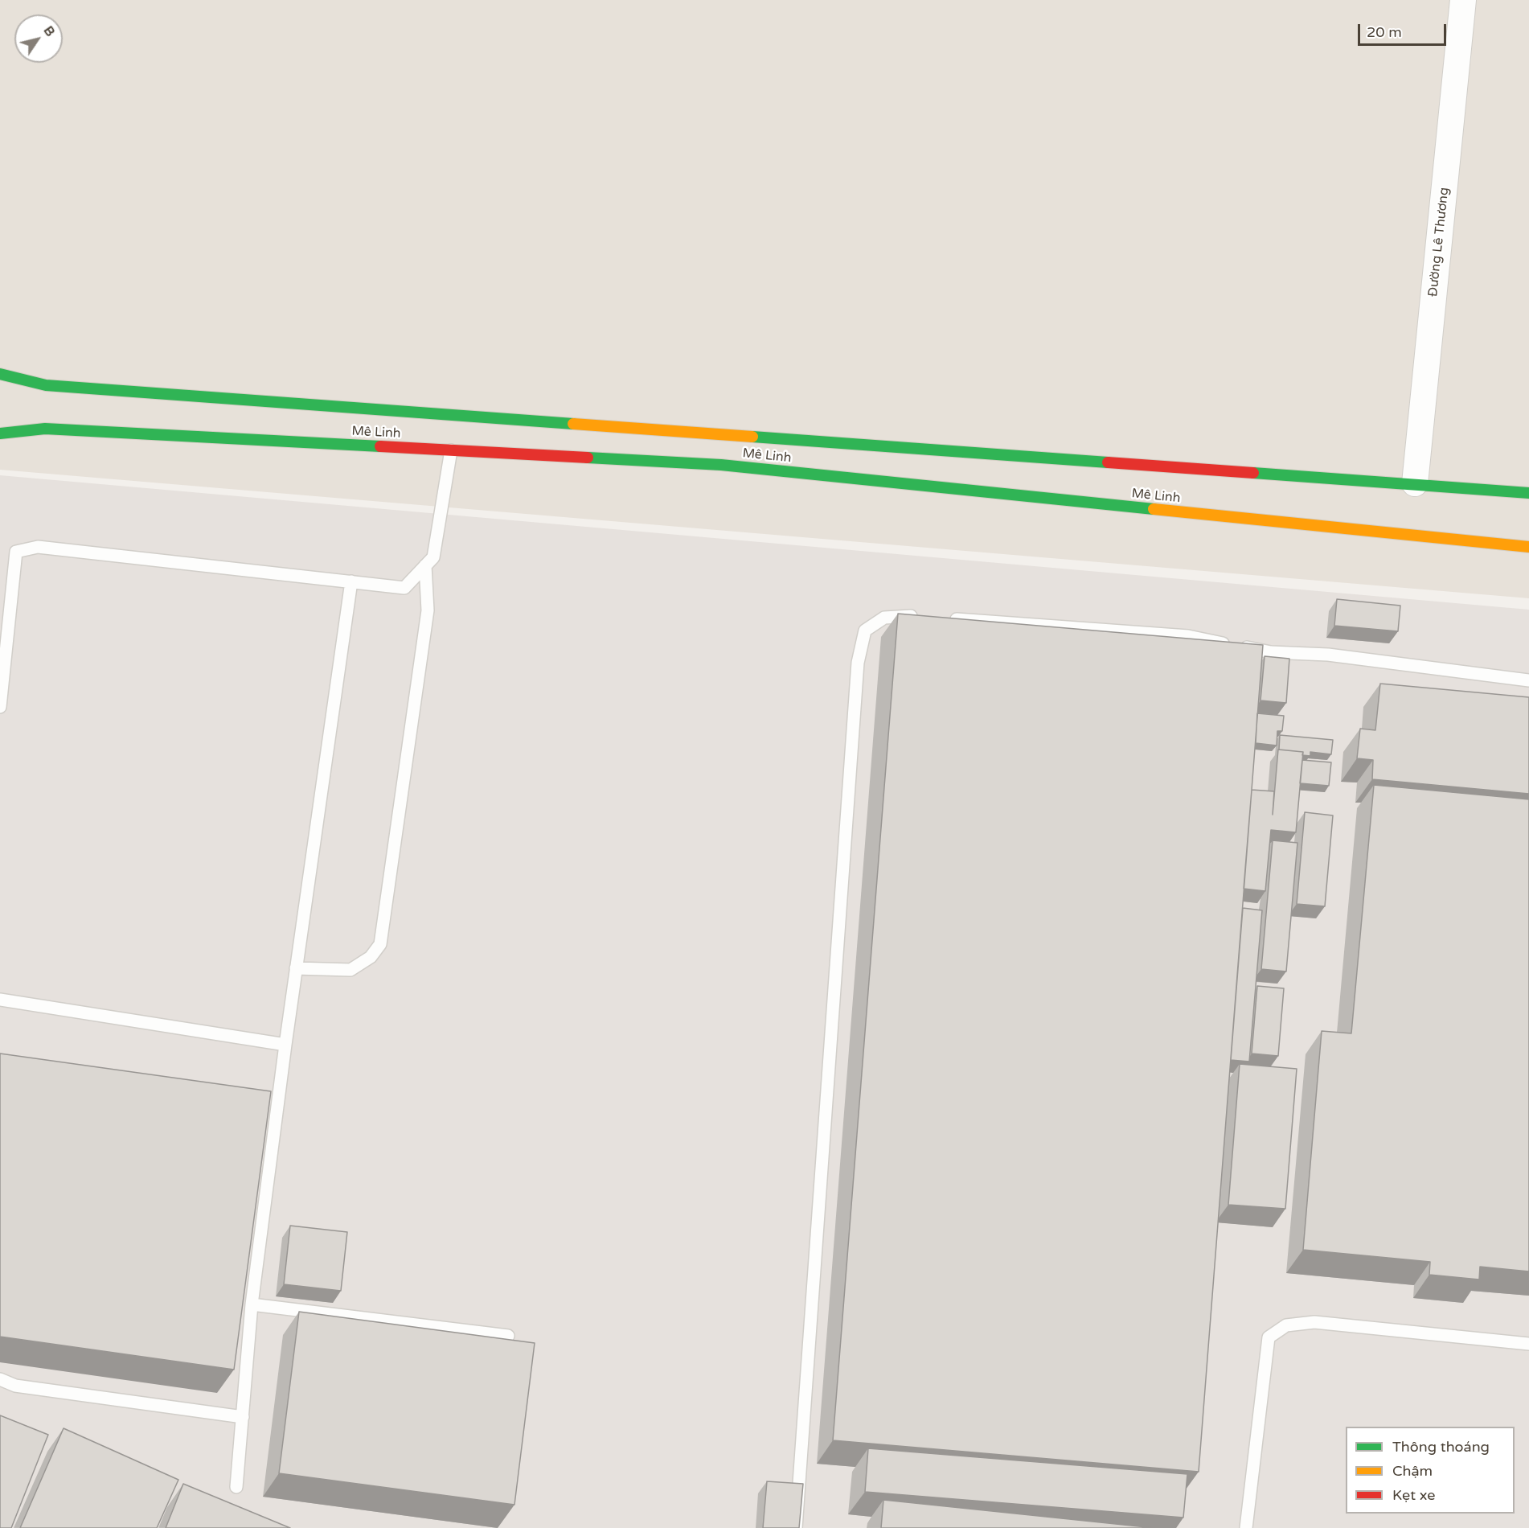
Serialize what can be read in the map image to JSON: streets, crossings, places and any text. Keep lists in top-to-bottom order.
{
  "streets": {
    "main road": ["Mê Linh"],
    "street": ["Đường Lê Thương"]
  },
  "crossings": [
    ["Đường Lê Thương", "Mê Linh"]
  ],
  "legend": ["Thông thoáng", "Chậm", "Kẹt xe"],
  "scale_bar": "20 m",
  "north": "top right"
}
